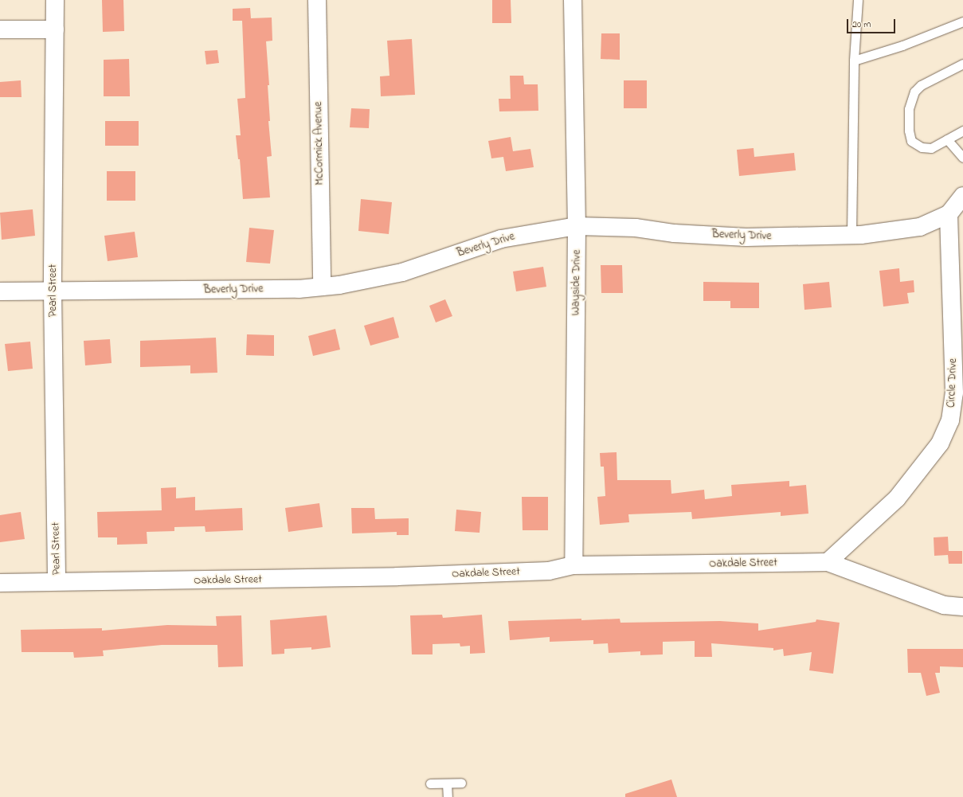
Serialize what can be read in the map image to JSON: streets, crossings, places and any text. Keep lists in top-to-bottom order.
{
  "streets": {
    "street": [
      "McCormick Avenue",
      "Beverly Drive",
      "Wayside Drive",
      "Pearl Street",
      "Circle Drive",
      "Oakdale Street"
    ]
  },
  "crossings": [
    ["McCormick Avenue", "Beverly Drive"],
    ["Beverly Drive", "Wayside Drive"],
    ["Beverly Drive", "Pearl Street"],
    ["Beverly Drive", "Circle Drive"],
    ["Wayside Drive", "Oakdale Street"],
    ["Pearl Street", "Oakdale Street"],
    ["Circle Drive", "Oakdale Street"]
  ],
  "scale_bar": "20 m"
}
